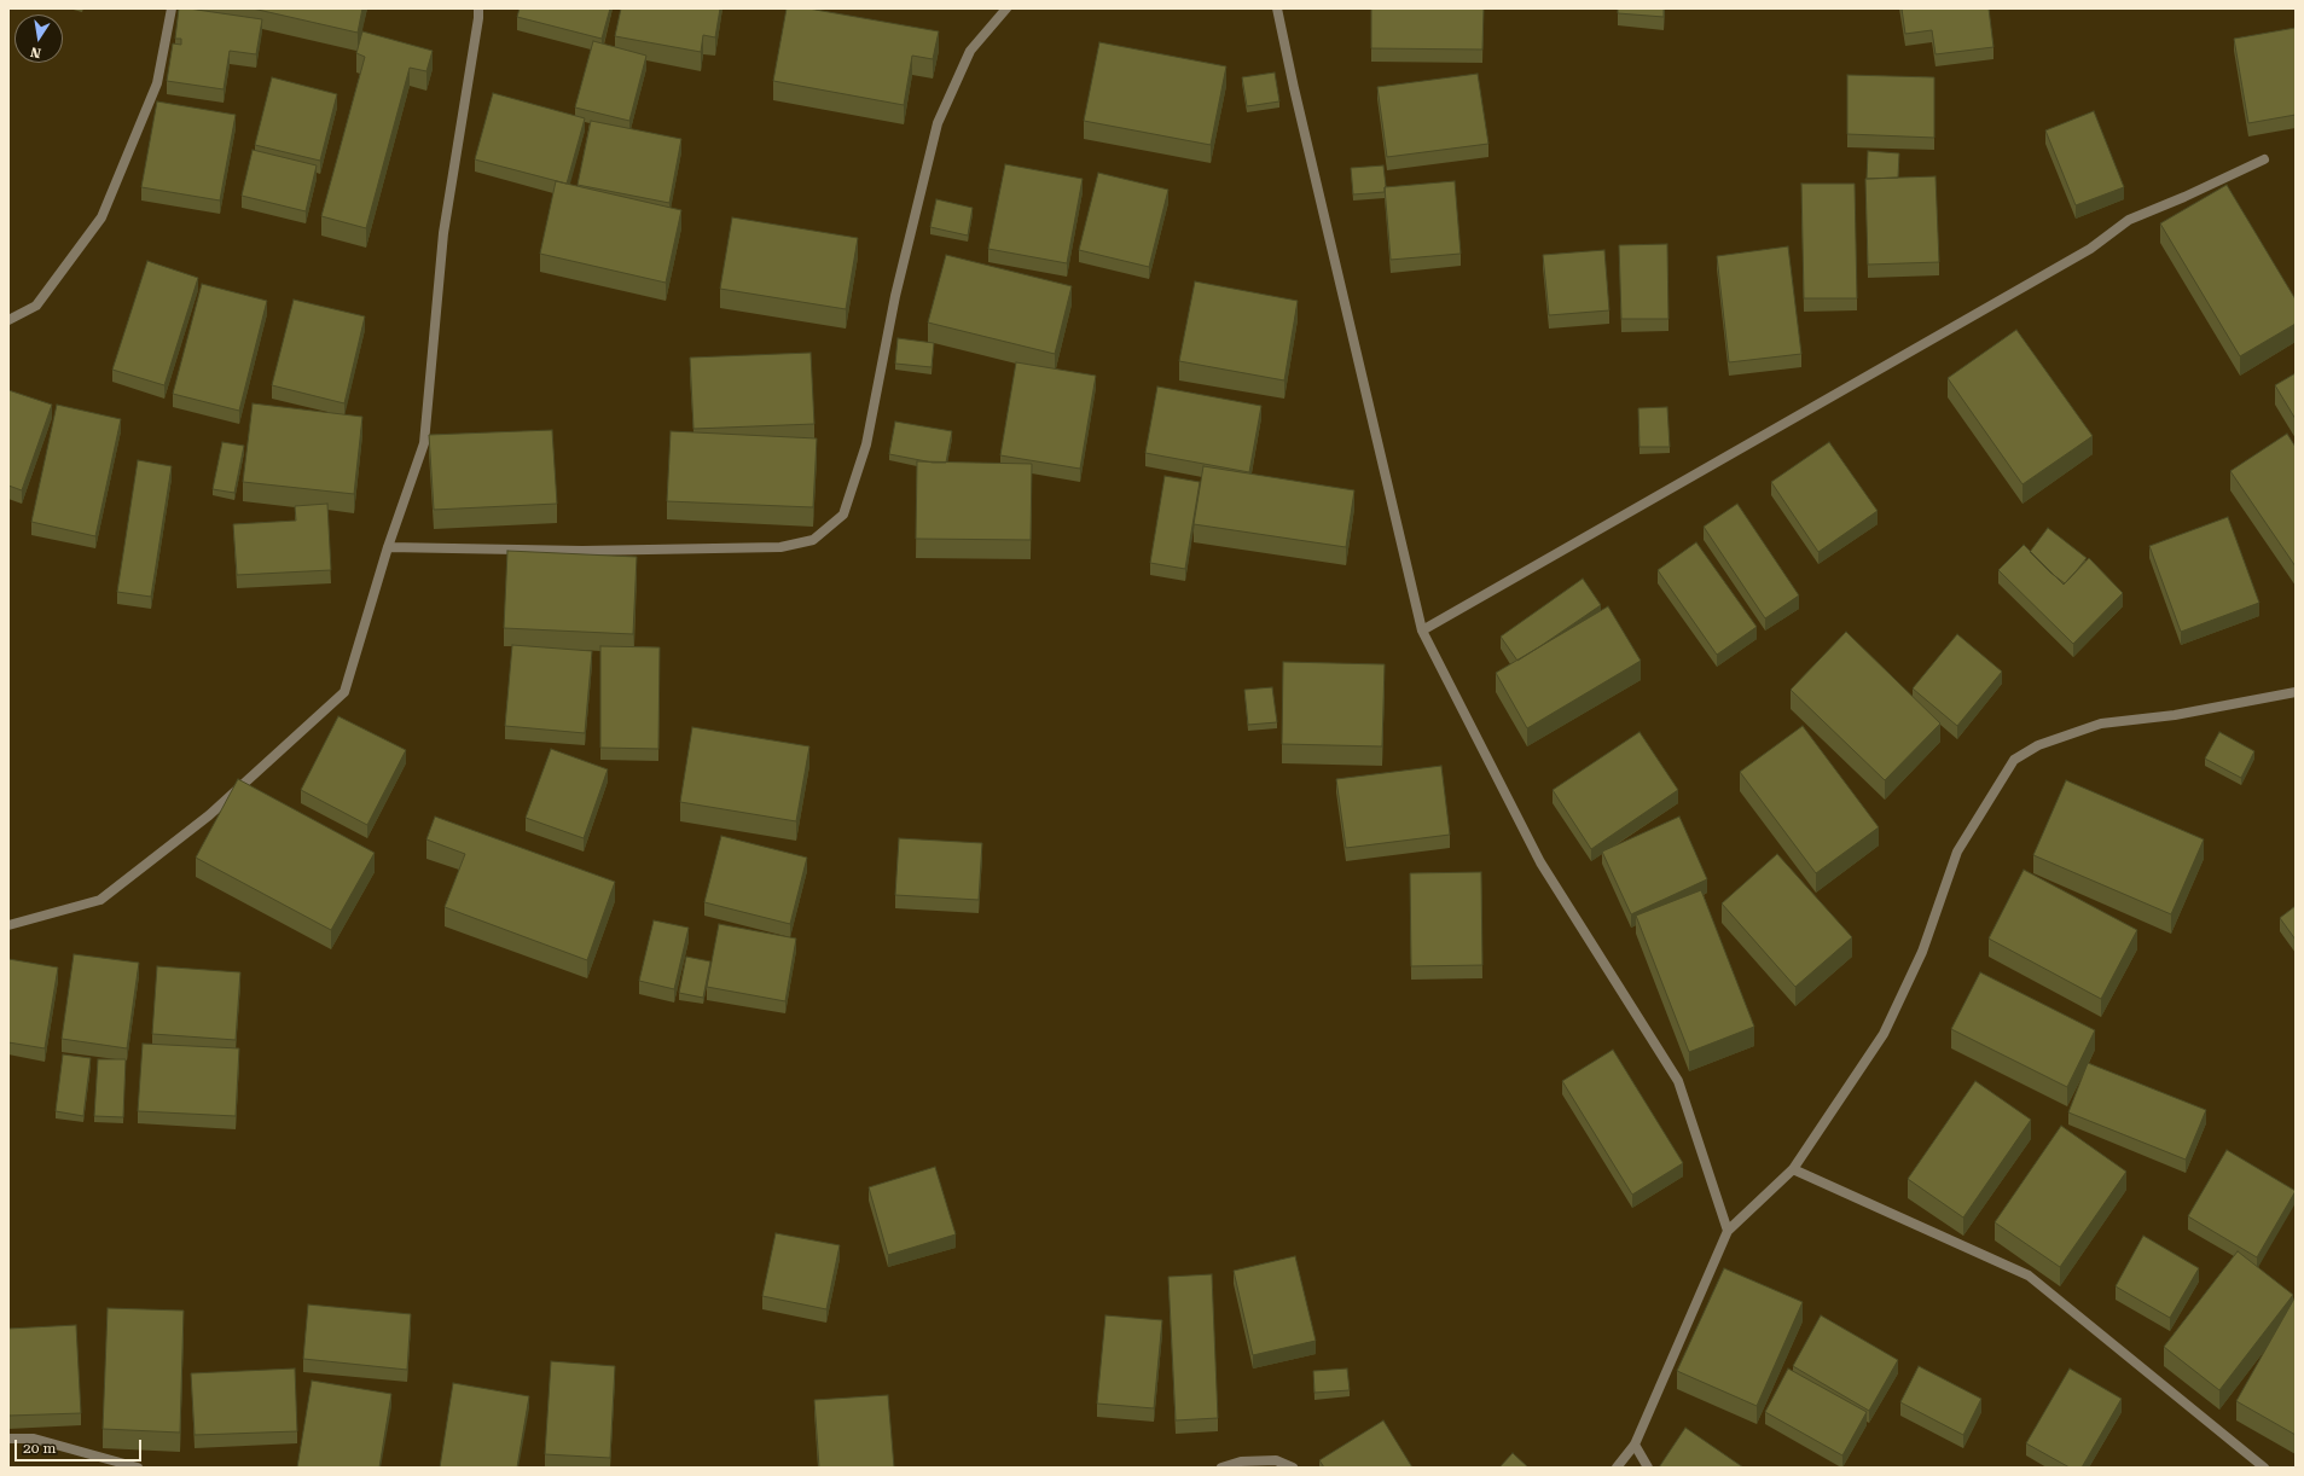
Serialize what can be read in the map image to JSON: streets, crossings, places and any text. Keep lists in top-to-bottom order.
{
  "scale_bar": "20 m",
  "north": "bottom"
}
